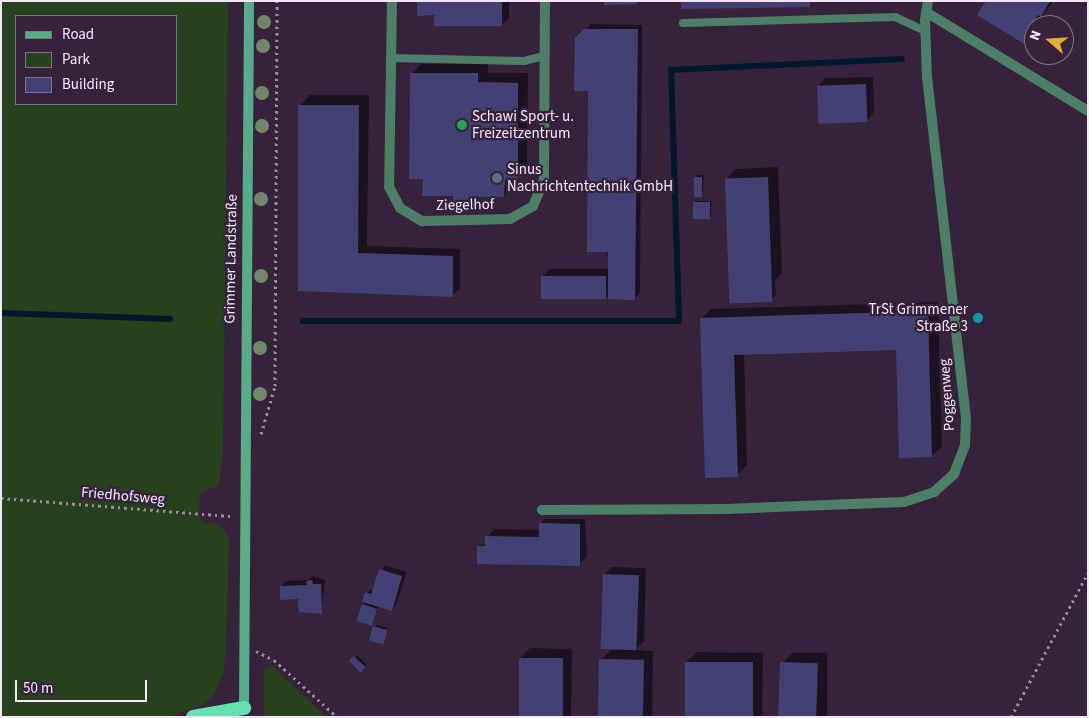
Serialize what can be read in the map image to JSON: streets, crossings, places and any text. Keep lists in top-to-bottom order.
{
  "streets": {
    "main road": ["Grimmer Landstraße"],
    "street": ["Ziegelhof", "Poggenweg"],
    "path": ["Friedhofsweg"]
  },
  "crossings": [
    ["Grimmer Landstraße", "Friedhofsweg"]
  ],
  "places": ["Schawi Sport- u. Freizeitzentrum", "Sinus Nachrichtentechnik GmbH", "TrSt Grimmener Straße 3"],
  "legend": ["Road", "Park", "Building"],
  "scale_bar": "50 m",
  "north": "left"
}
